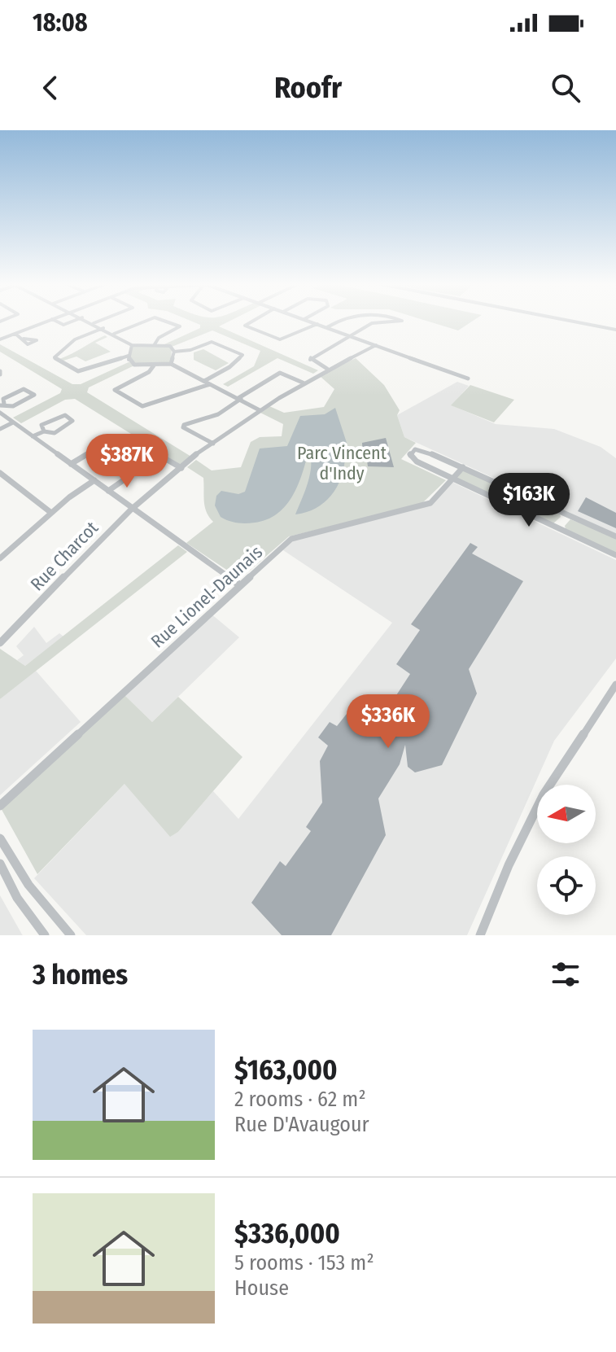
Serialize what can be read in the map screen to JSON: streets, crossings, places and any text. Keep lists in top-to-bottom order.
{
  "streets": {
    "street": ["Rue Charcot", "Rue Lionel-Daunais"]
  },
  "parks": ["Parc Vincent d'Indy"],
  "north": "left",
  "page": {
    "status": "18:08",
    "header": "Roofr",
    "price": ["$387K", "$163K", "$336K"],
    "heading": "3 homes",
    "list": [
      {
        "name": "$163,000",
        "note": "2 rooms · 62 m² · Rue D'Avaugour"
      },
      {
        "name": "$336,000",
        "note": "5 rooms · 153 m² · House"
      }
    ]
  }
}
